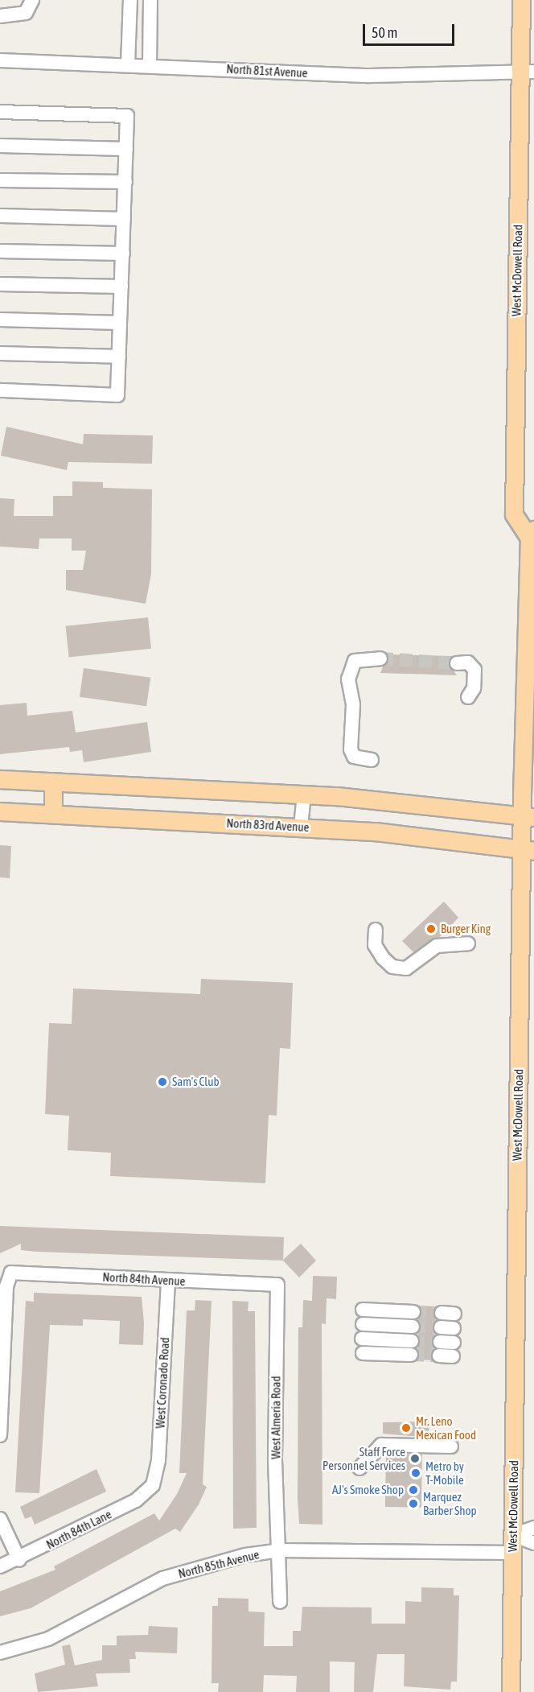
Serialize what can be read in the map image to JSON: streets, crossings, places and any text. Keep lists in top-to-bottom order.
{
  "streets": {
    "main road": ["West McDowell Road", "North 83rd Avenue"],
    "street": [
      "North 81st Avenue",
      "North 84th Avenue",
      "West Coronado Road",
      "West Almeria Road",
      "North 84th Lane",
      "North 85th Avenue"
    ]
  },
  "crossings": [
    ["North 81st Avenue", "West McDowell Road"],
    ["West McDowell Road", "North 83rd Avenue"],
    ["West McDowell Road", "North 85th Avenue"],
    ["North 84th Avenue", "West Coronado Road"],
    ["North 84th Avenue", "West Almeria Road"],
    ["West Coronado Road", "North 84th Lane"],
    ["West Almeria Road", "North 85th Avenue"]
  ],
  "places": [
    "Burger King",
    "Sam's Club",
    "Mr. Leno Mexican Food",
    "Staff Force Personnel Services",
    "Metro by T-Mobile",
    "AJ's Smoke Shop",
    "Marquez Barber Shop"
  ],
  "scale_bar": "50 m"
}
